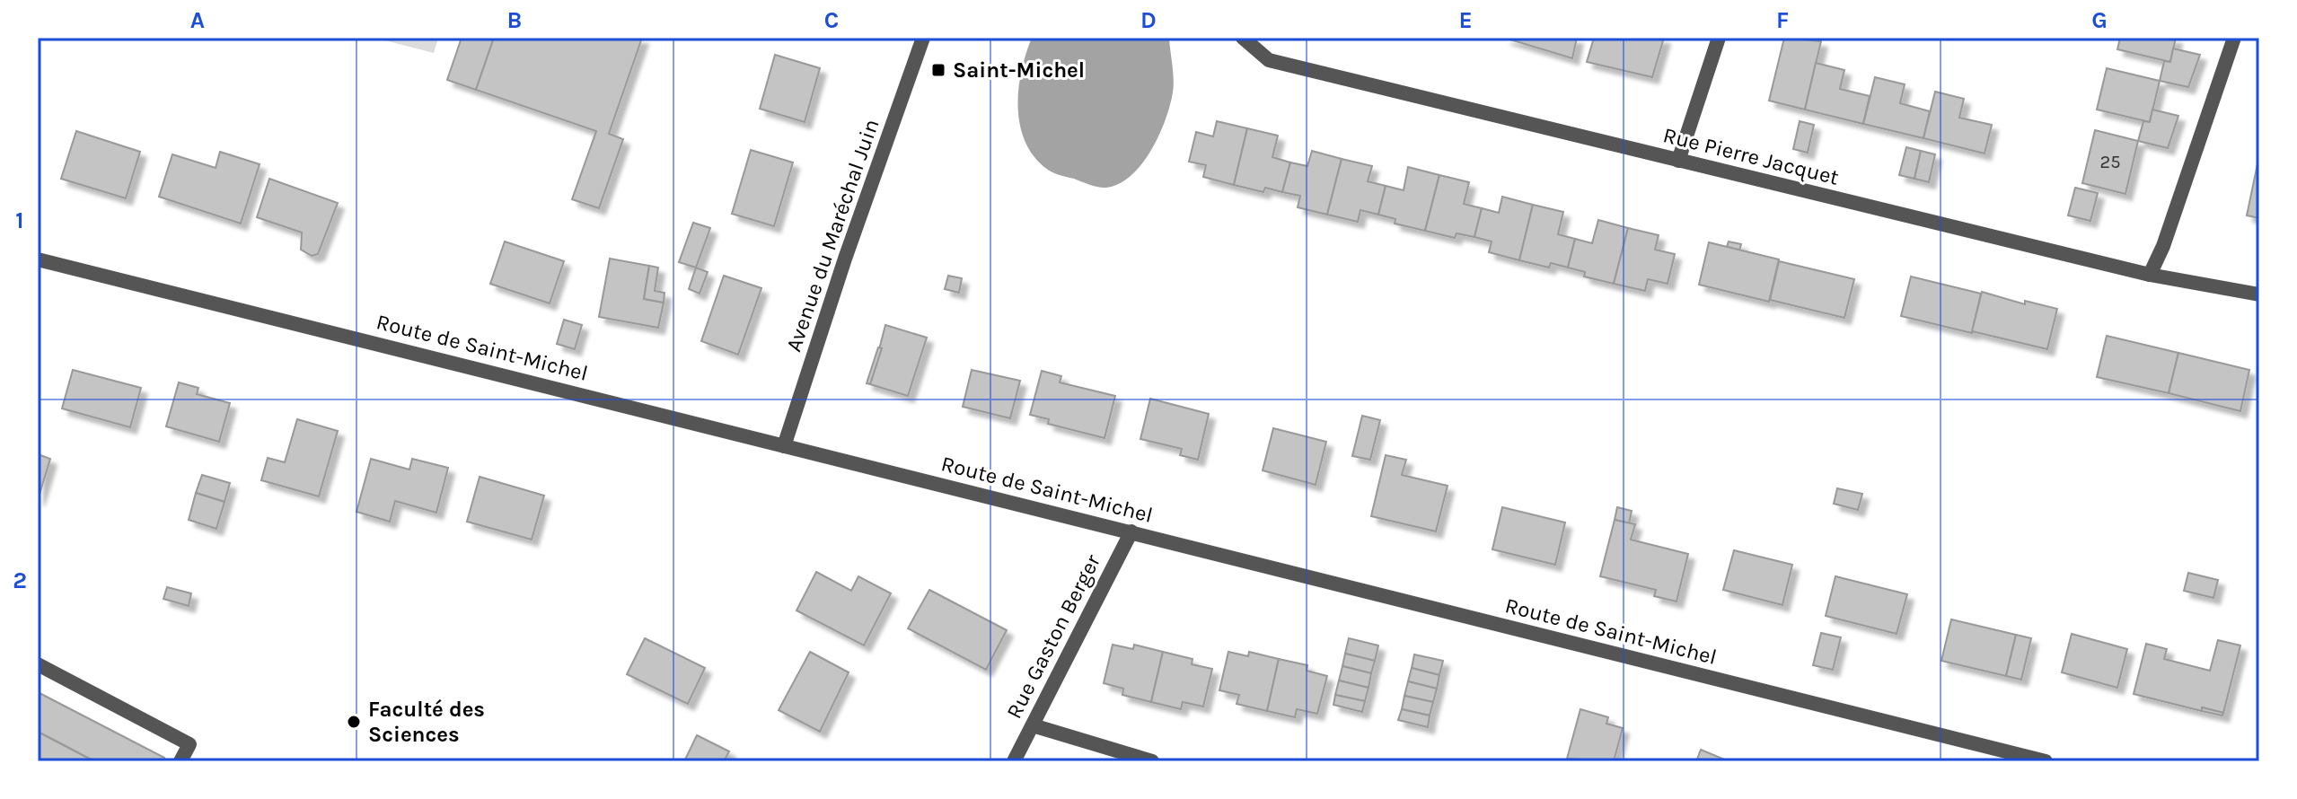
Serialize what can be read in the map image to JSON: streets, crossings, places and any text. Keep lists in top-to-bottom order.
{
  "streets": {
    "street": [
      "Rue Pierre Jacquet",
      "Avenue du Maréchal Juin",
      "Route de Saint-Michel",
      "Rue Gaston Berger"
    ]
  },
  "crossings": [
    ["Avenue du Maréchal Juin", "Route de Saint-Michel"],
    ["Route de Saint-Michel", "Rue Gaston Berger"]
  ],
  "places": {
    "transit": ["Saint-Michel"],
    "other": ["Faculté des Sciences"]
  },
  "house_numbers": ["25"],
  "grid": {
    "columns": [
      "A",
      "B",
      "C",
      "D",
      "E",
      "F",
      "G"
    ],
    "rows": ["1", "2"]
  }
}
